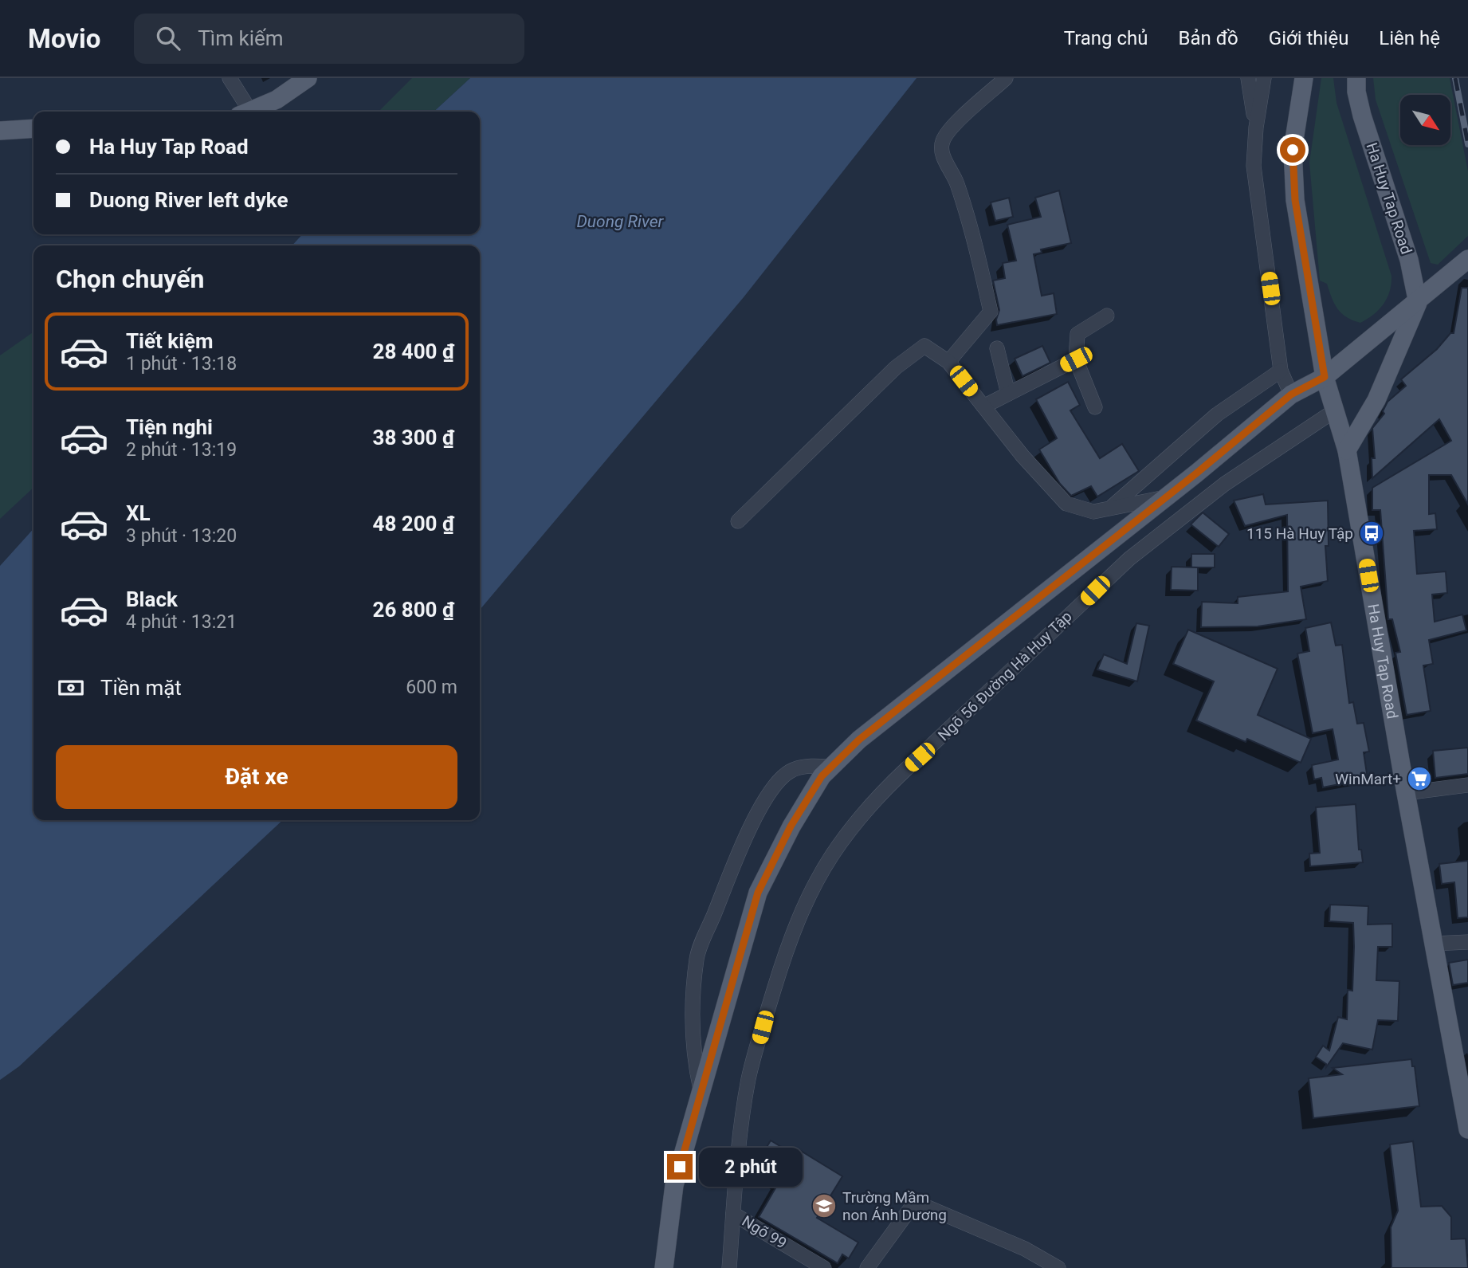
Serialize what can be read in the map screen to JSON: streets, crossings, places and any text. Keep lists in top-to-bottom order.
{
  "streets": {
    "main road": ["Ha Huy Tap Road"],
    "street": ["Ngõ 56 Đường Hà Huy Tập", "Ngõ 99"]
  },
  "crossings": [
    ["Ha Huy Tap Road", "Ngõ 56 Đường Hà Huy Tập"],
    ["Ngõ 56 Đường Hà Huy Tập", "Ngõ 99"]
  ],
  "water": ["Duong River"],
  "places": {
    "bus stop": ["115 Hà Huy Tập"],
    "supermarket": ["WinMart+"],
    "school or university": ["Trường Mầm non Ánh Dương"]
  },
  "north": "bottom right",
  "page": {
    "header": "Movio",
    "search": "Tìm kiếm",
    "nav": [
      "Trang chủ",
      "Bản đồ",
      "Giới thiệu",
      "Liên hệ"
    ],
    "banner": ["Ha Huy Tap Road", "Duong River left dyke"],
    "heading": "Chọn chuyến",
    "list": [
      {
        "name": "Tiết kiệm",
        "note": "1 phút · 13:18",
        "value": "28 400 ₫"
      },
      {
        "name": "Tiện nghi",
        "note": "2 phút · 13:19",
        "value": "38 300 ₫"
      },
      {
        "name": "XL",
        "note": "3 phút · 13:20",
        "value": "48 200 ₫"
      },
      {
        "name": "Black",
        "note": "4 phút · 13:21",
        "value": "26 800 ₫"
      }
    ],
    "pay": ["Tiền mặt", "600 m"],
    "buttons": "Đặt xe",
    "bubble": "2 phút"
  }
}
